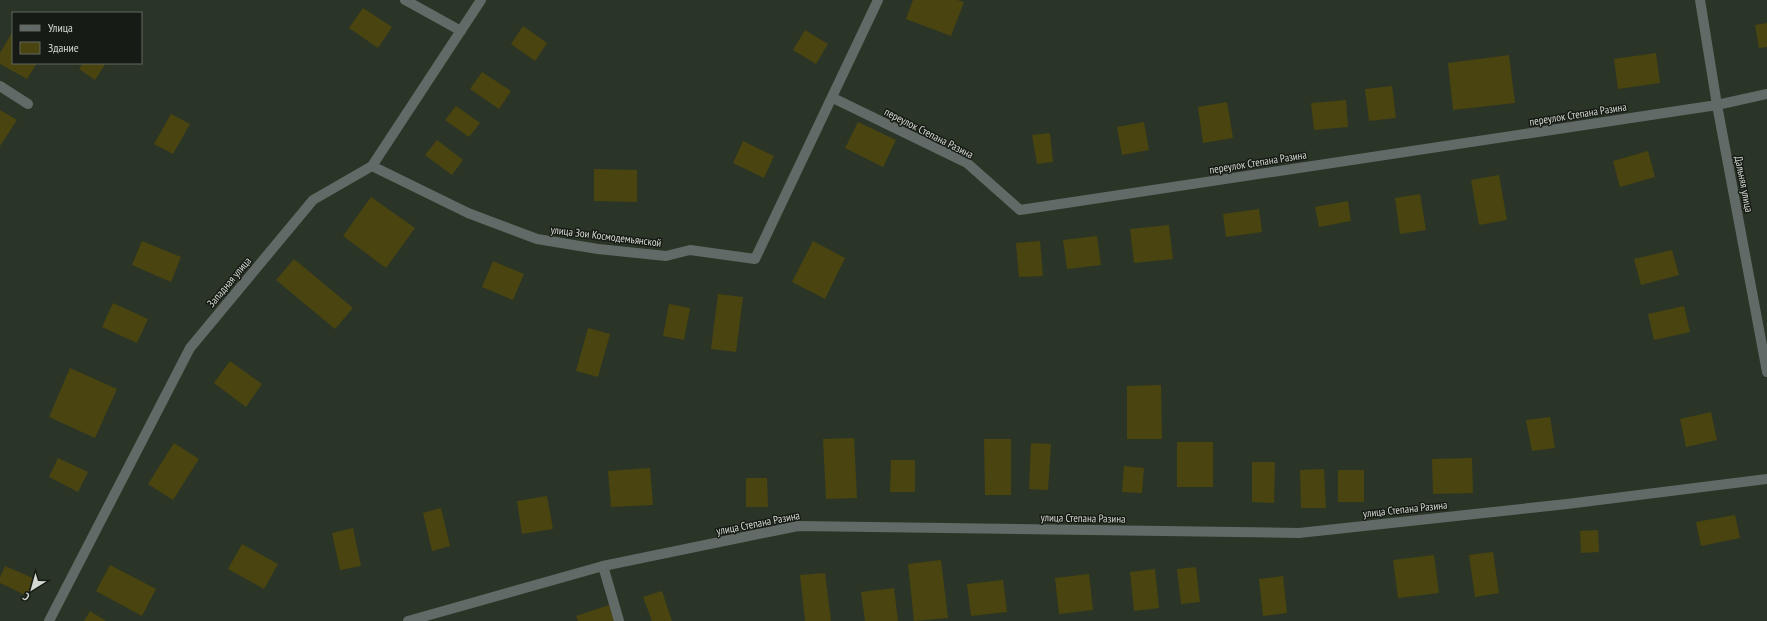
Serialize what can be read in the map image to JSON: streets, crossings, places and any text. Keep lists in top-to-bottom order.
{
  "streets": {
    "street": [
      "переулок Степана Разина",
      "Дальняя улица",
      "улица Зои Космодемьянской",
      "Западная улица",
      "улица Степана Разина"
    ]
  },
  "crossings": [
    ["переулок Степана Разина", "Дальняя улица"],
    ["переулок Степана Разина", "улица Зои Космодемьянской"],
    ["улица Зои Космодемьянской", "Западная улица"]
  ],
  "legend": ["Улица", "Здание"],
  "north": "bottom left"
}
